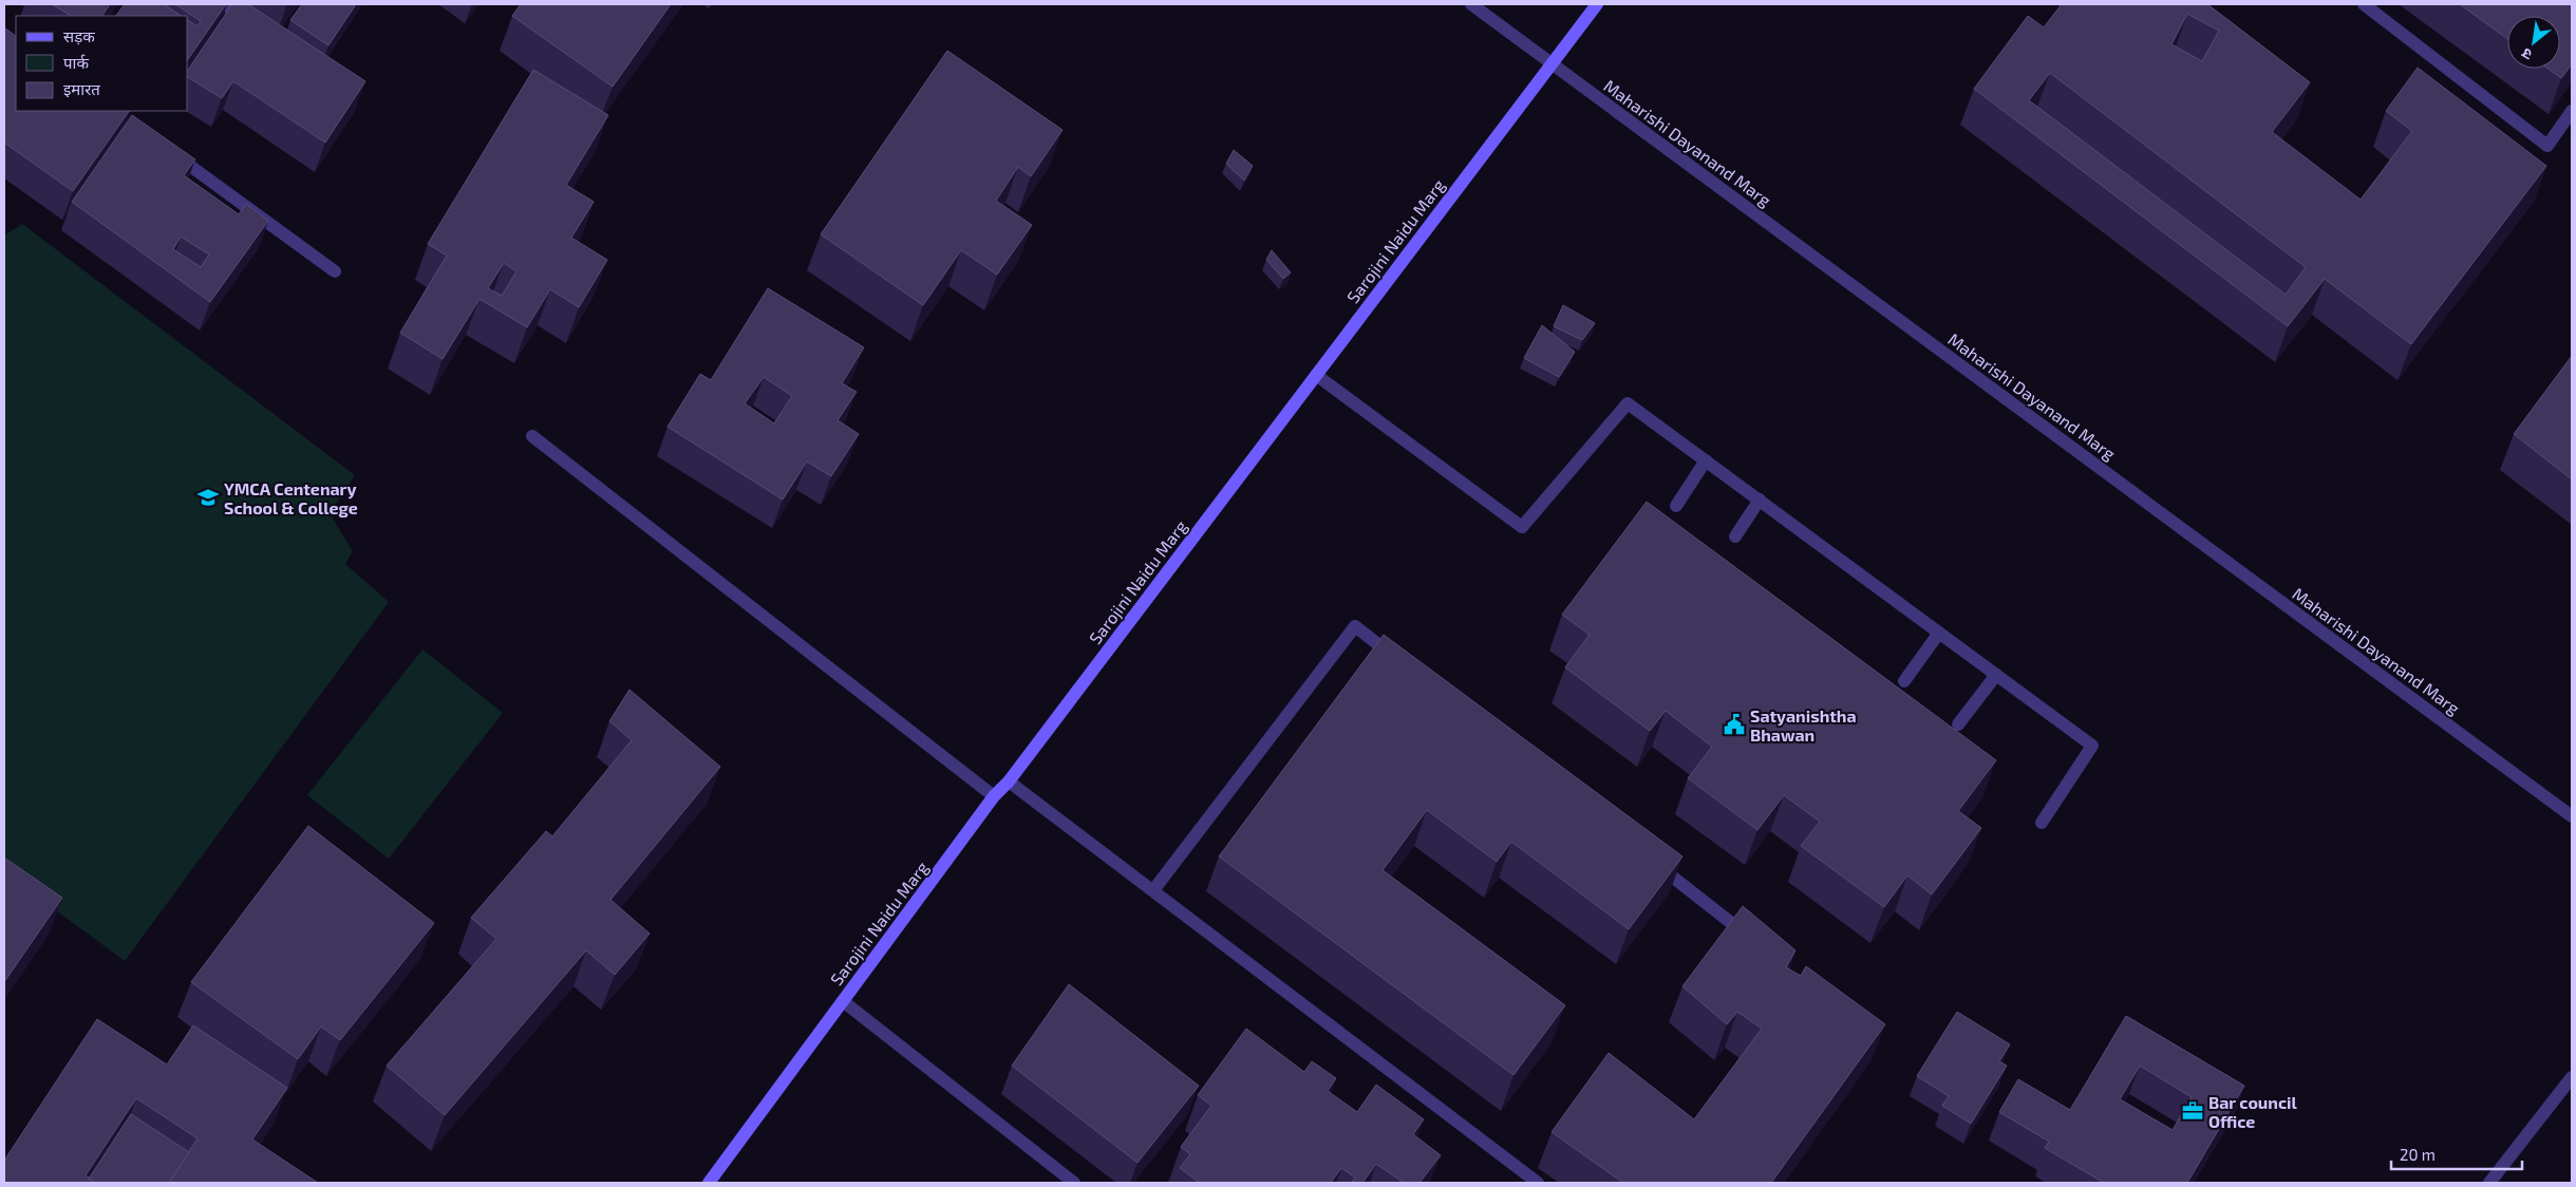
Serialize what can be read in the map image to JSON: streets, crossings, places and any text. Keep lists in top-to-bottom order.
{
  "streets": {
    "main road": ["Sarojini Naidu Marg"],
    "street": ["Maharishi Dayanand Marg"]
  },
  "crossings": [
    ["Maharishi Dayanand Marg", "Sarojini Naidu Marg"]
  ],
  "places": {
    "school or university": ["YMCA Centenary School & College"],
    "public building": ["Satyanishtha Bhawan"],
    "office": ["Bar council Office"]
  },
  "legend": ["सड़क", "पार्क", "इमारत"],
  "scale_bar": "20 m",
  "north": "bottom left"
}
